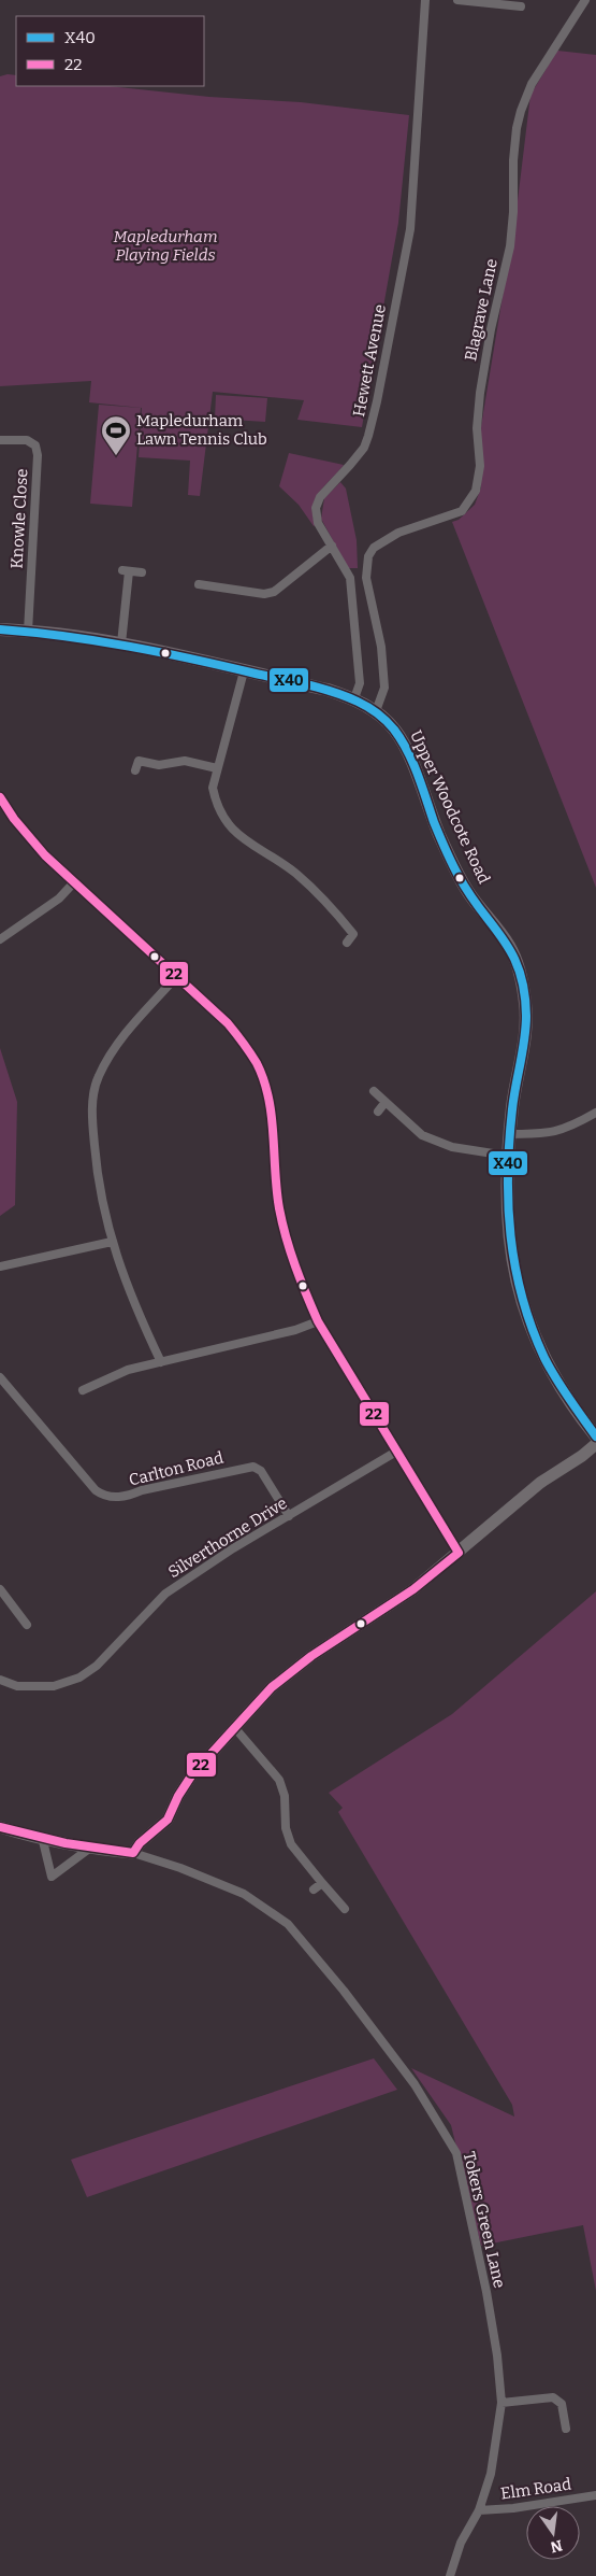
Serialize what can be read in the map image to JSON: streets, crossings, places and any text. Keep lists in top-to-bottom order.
{
  "streets": {
    "main road": ["Upper Woodcote Road"],
    "street": [
      "Blagrave Lane",
      "Hewett Avenue",
      "Knowle Close",
      "Carlton Road",
      "Silverthorne Drive",
      "Tokers Green Lane",
      "Elm Road"
    ]
  },
  "crossings": [
    ["Blagrave Lane", "Upper Woodcote Road"],
    ["Hewett Avenue", "Upper Woodcote Road"],
    ["Knowle Close", "Upper Woodcote Road"],
    ["Carlton Road", "Silverthorne Drive"],
    ["Tokers Green Lane", "Elm Road"]
  ],
  "parks": ["Mapledurham Playing Fields"],
  "places": {
    "sports": ["Mapledurham Lawn Tennis Club"]
  },
  "lines": ["transit line X40", "transit line 22"],
  "legend": ["X40", "22"],
  "north": "bottom"
}
